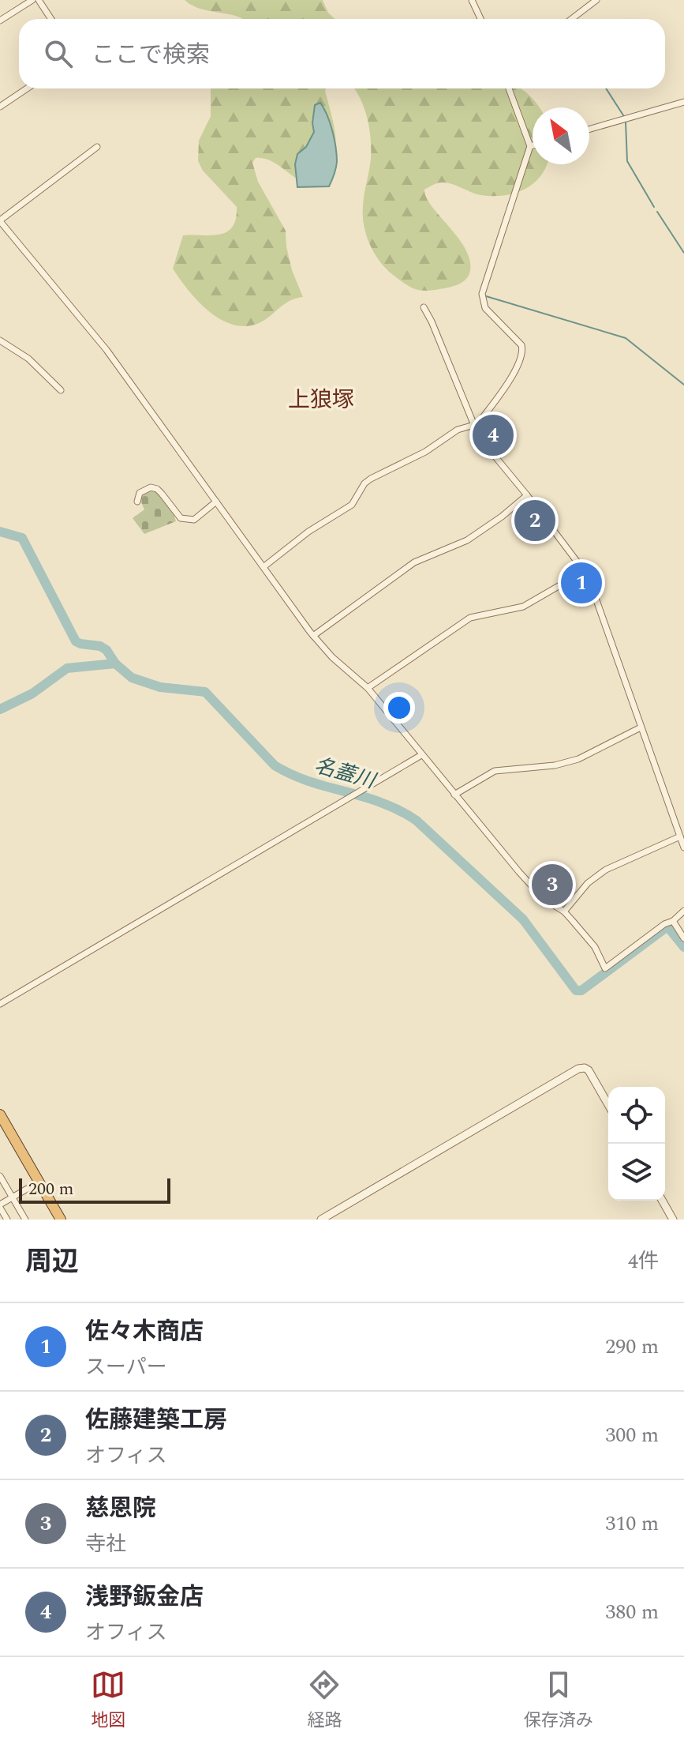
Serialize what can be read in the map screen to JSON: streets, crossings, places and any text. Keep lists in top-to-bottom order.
{
  "districts": ["上狼塚"],
  "water": ["名蓋川"],
  "scale_bar": "200 m",
  "north": "top left",
  "page": {
    "search": "ここで検索",
    "pins": [
      "4",
      "2",
      "1",
      "3"
    ],
    "scale": "200 m",
    "heading": ["周辺", "4件"],
    "list": [
      {
        "mark": "1",
        "name": "佐々木商店",
        "note": "スーパー",
        "value": "290 m"
      },
      {
        "mark": "2",
        "name": "佐藤建築工房",
        "note": "オフィス",
        "value": "300 m"
      },
      {
        "mark": "3",
        "name": "慈恩院",
        "note": "寺社",
        "value": "310 m"
      },
      {
        "mark": "4",
        "name": "浅野鈑金店",
        "note": "オフィス",
        "value": "380 m"
      }
    ],
    "nav": ["地図", "経路", "保存済み"]
  }
}
